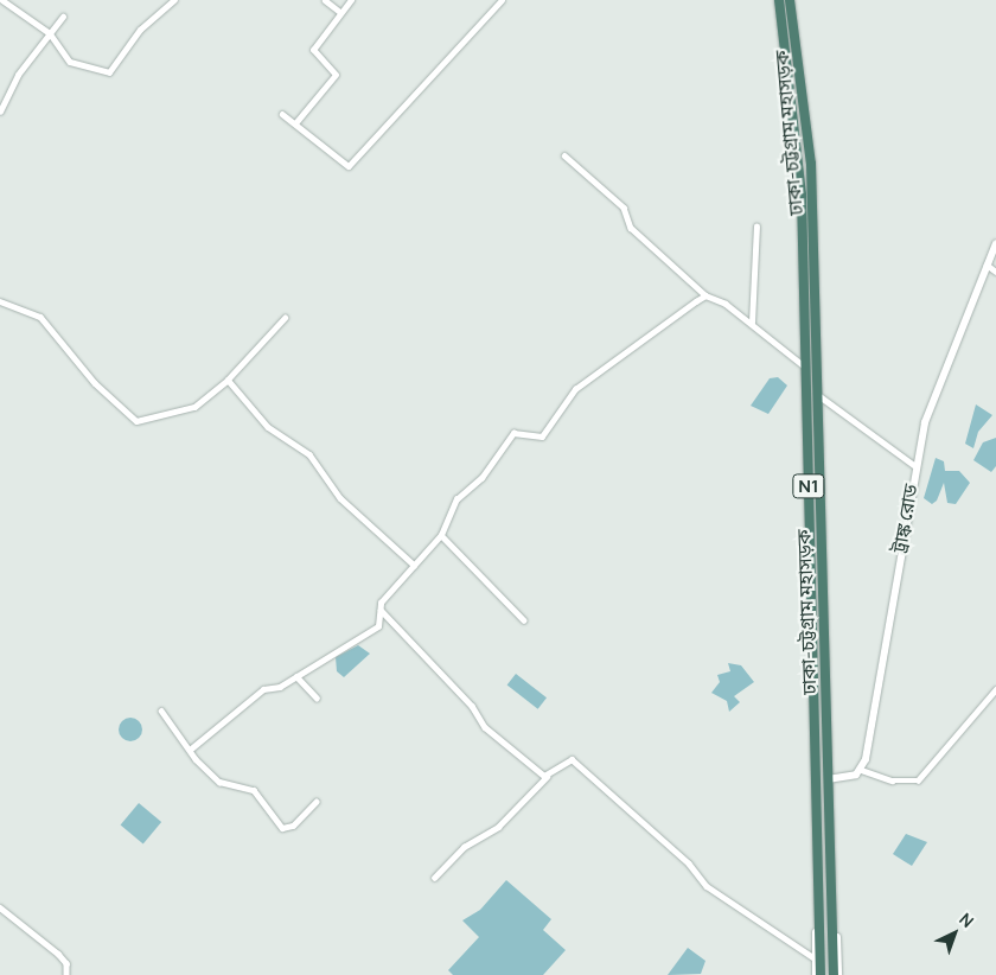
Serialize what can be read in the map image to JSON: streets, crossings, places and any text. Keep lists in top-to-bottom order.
{
  "streets": {
    "highway": ["ঢাকা-চট্টগ্রাম মহাসড়ক", "N1"],
    "main road": ["ট্রাঙ্ক রোড"]
  },
  "north": "top right"
}
